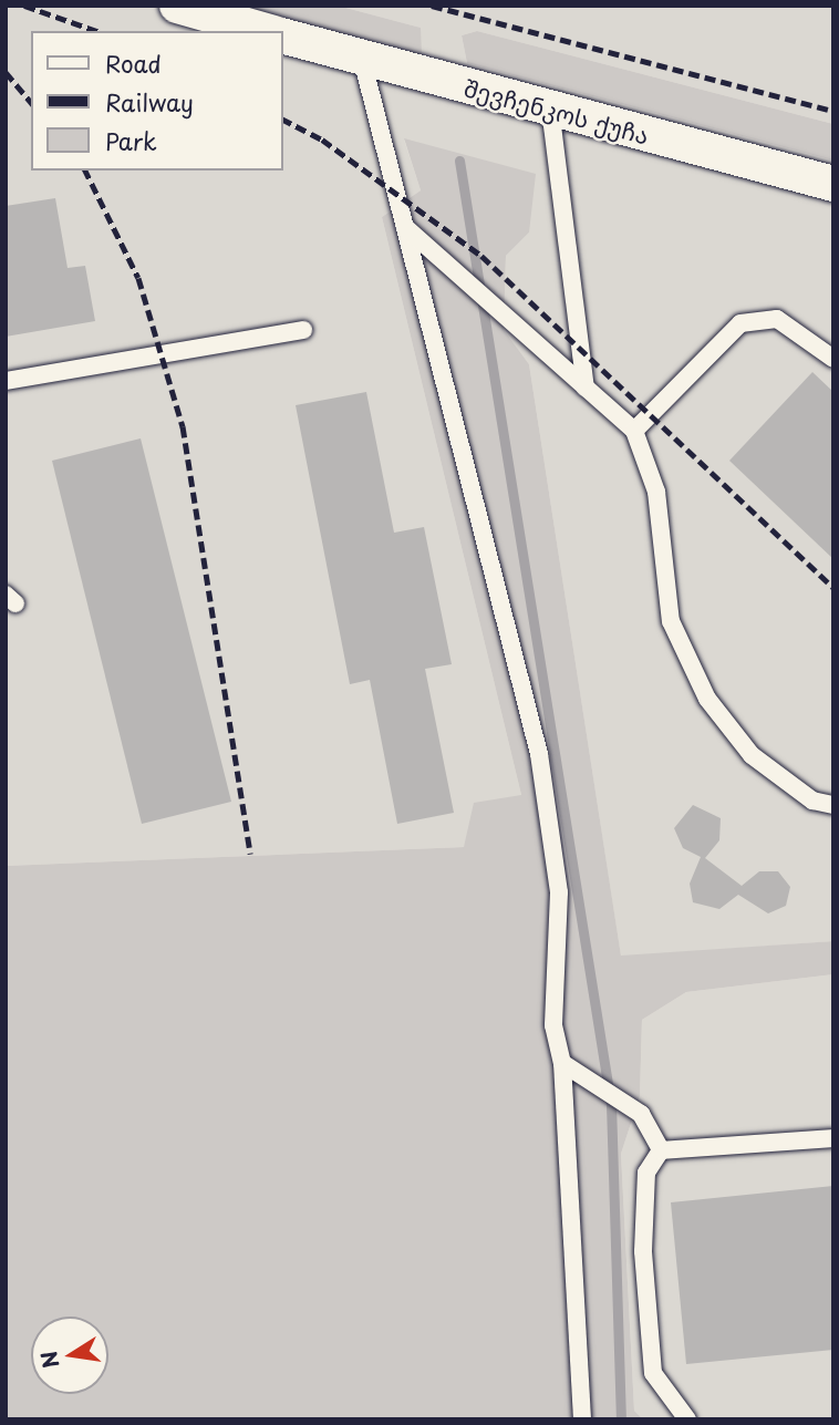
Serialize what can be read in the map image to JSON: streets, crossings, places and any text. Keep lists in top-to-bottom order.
{
  "streets": {
    "street": ["შევჩენკოს ქუჩა"]
  },
  "legend": ["Road", "Railway", "Park"],
  "north": "left"
}
